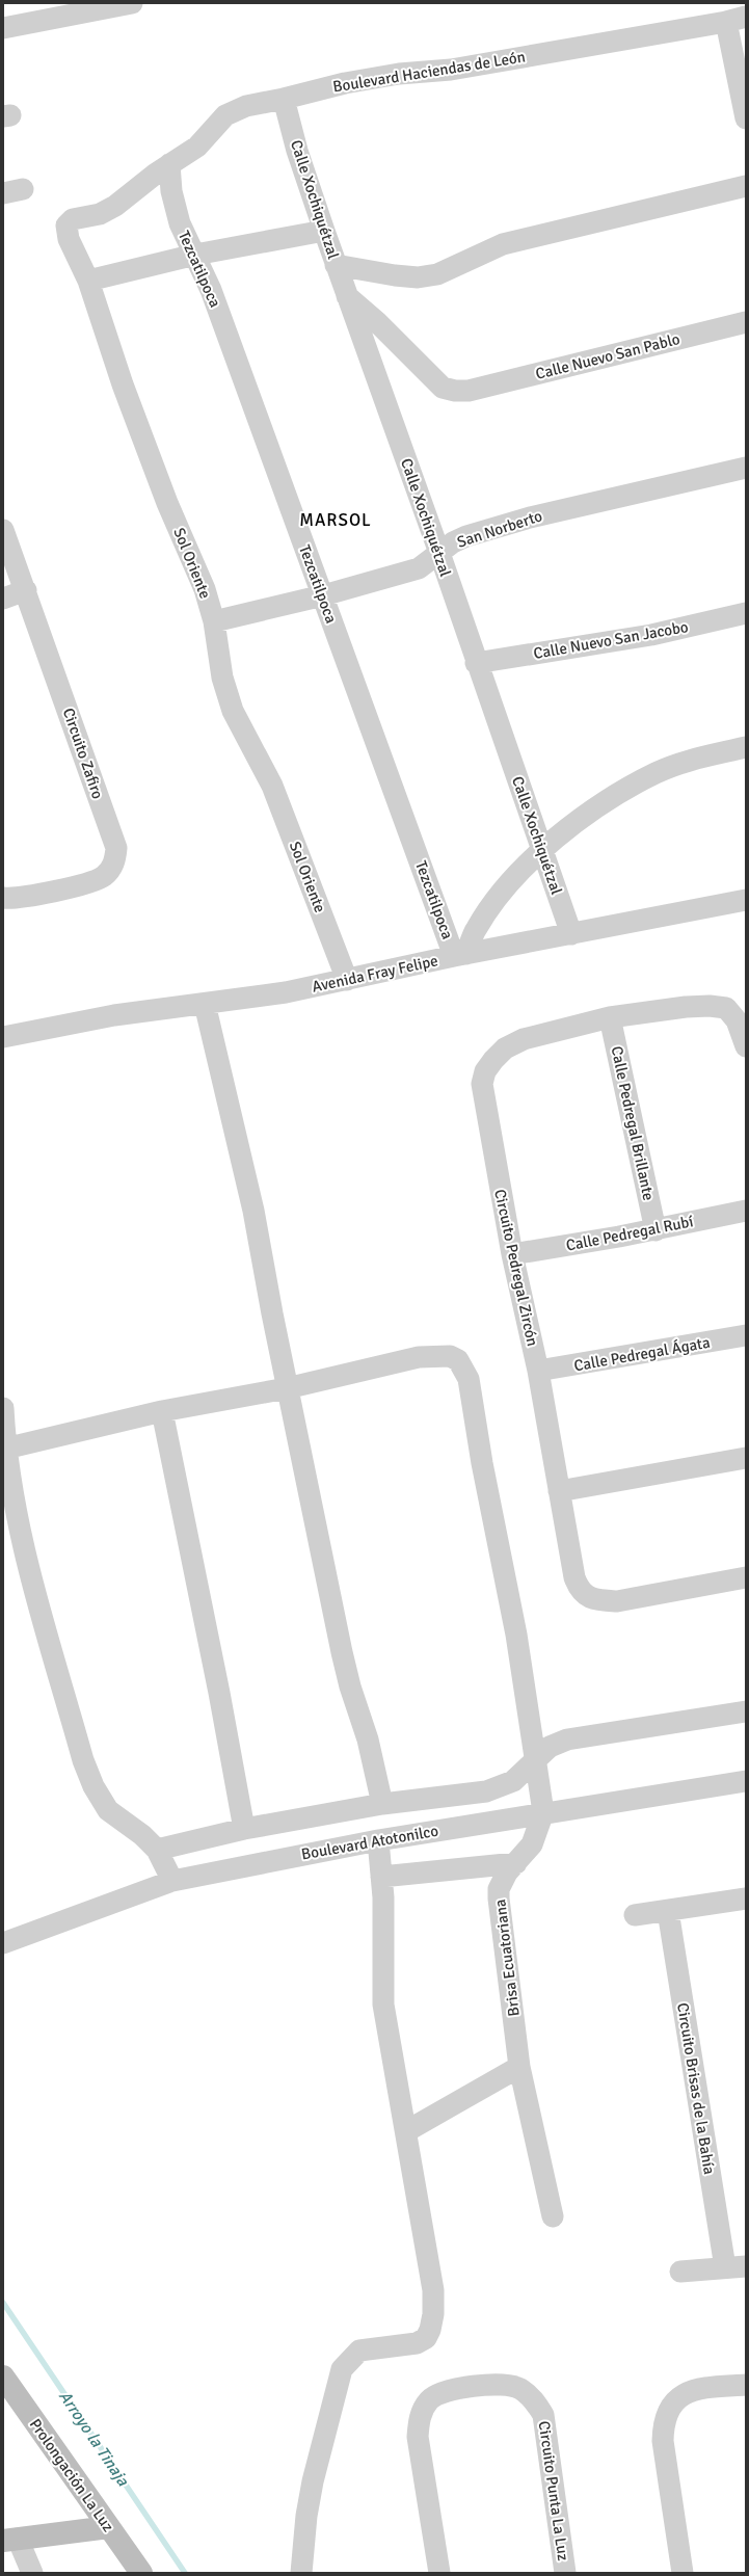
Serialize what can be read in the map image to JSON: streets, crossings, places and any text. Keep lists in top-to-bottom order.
{
  "streets": {
    "main road": ["Prolongación La Luz"],
    "street": [
      "Boulevard Haciendas de León",
      "Calle Xochiquétzal",
      "Tezcatilpoca",
      "Calle Nuevo San Pablo",
      "San Norberto",
      "Sol Oriente",
      "Calle Nuevo San Jacobo",
      "Circuito Zafiro",
      "Avenida Fray Felipe",
      "Calle Pedregal Brillante",
      "Calle Pedregal Rubí",
      "Circuito Pedregal Zircón",
      "Calle Pedregal Ágata",
      "Boulevard Atotonilco",
      "Brisa Ecuatoriana",
      "Circuito Brisas de la Bahía",
      "Circuito Punta La Luz"
    ]
  },
  "crossings": [
    ["Boulevard Haciendas de León", "Calle Xochiquétzal"],
    ["Boulevard Haciendas de León", "Tezcatilpoca"],
    ["Boulevard Haciendas de León", "Sol Oriente"],
    ["Calle Xochiquétzal", "Calle Nuevo San Pablo"],
    ["Calle Xochiquétzal", "San Norberto"],
    ["Calle Xochiquétzal", "Calle Nuevo San Jacobo"],
    ["Calle Xochiquétzal", "Avenida Fray Felipe"],
    ["Tezcatilpoca", "San Norberto"],
    ["Tezcatilpoca", "Avenida Fray Felipe"],
    ["San Norberto", "Sol Oriente"],
    ["Sol Oriente", "Avenida Fray Felipe"],
    ["Calle Pedregal Brillante", "Calle Pedregal Rubí"],
    ["Calle Pedregal Brillante", "Circuito Pedregal Zircón"],
    ["Calle Pedregal Rubí", "Circuito Pedregal Zircón"],
    ["Circuito Pedregal Zircón", "Calle Pedregal Ágata"],
    ["Boulevard Atotonilco", "Brisa Ecuatoriana"]
  ],
  "districts": ["MARSOL"],
  "water": ["Arroyo la Tinaja"]
}
